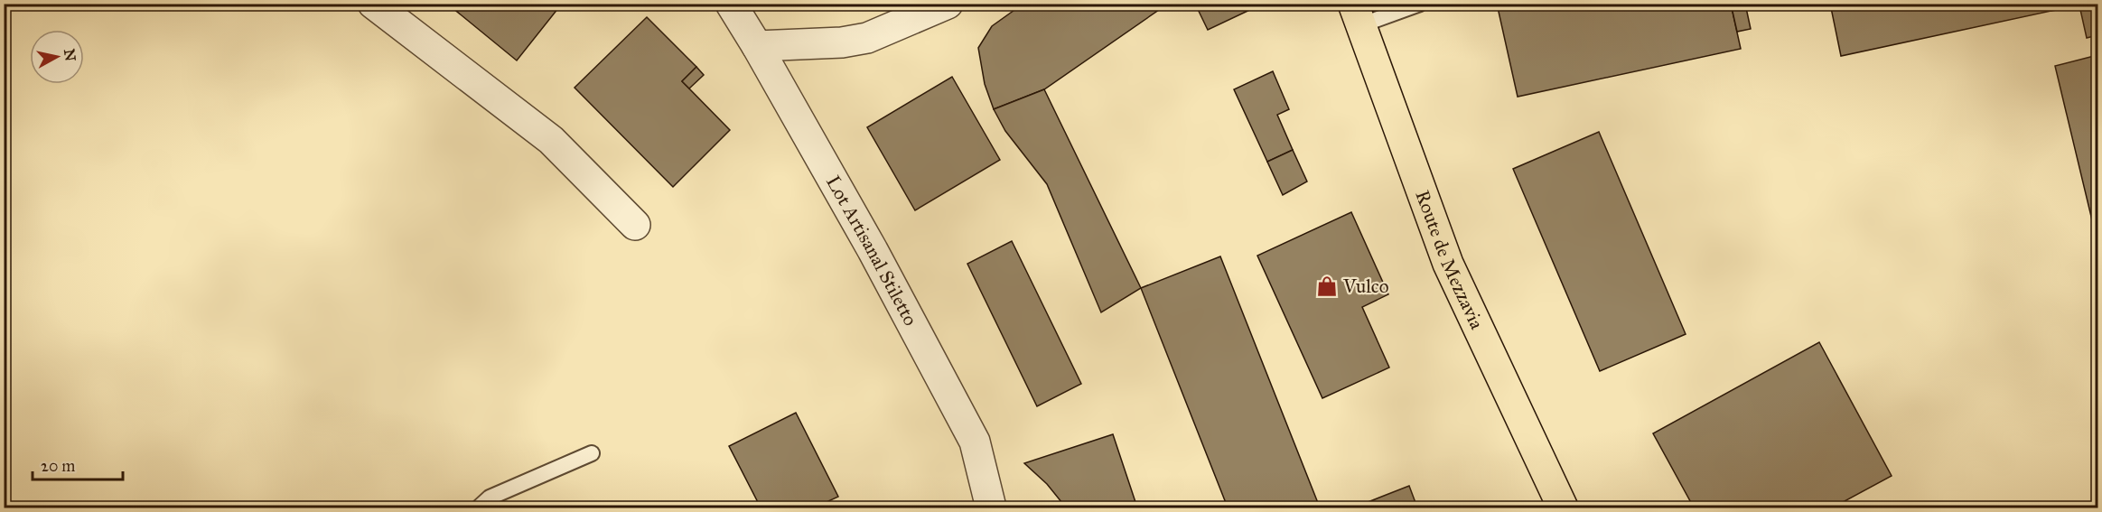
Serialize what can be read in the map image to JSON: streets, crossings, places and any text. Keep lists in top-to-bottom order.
{
  "streets": {
    "main road": ["Route de Mezzavia"],
    "street": ["Lot Artisanal Stiletto"]
  },
  "places": {
    "shop": ["Vulco"]
  },
  "scale_bar": "20 m",
  "north": "right"
}
